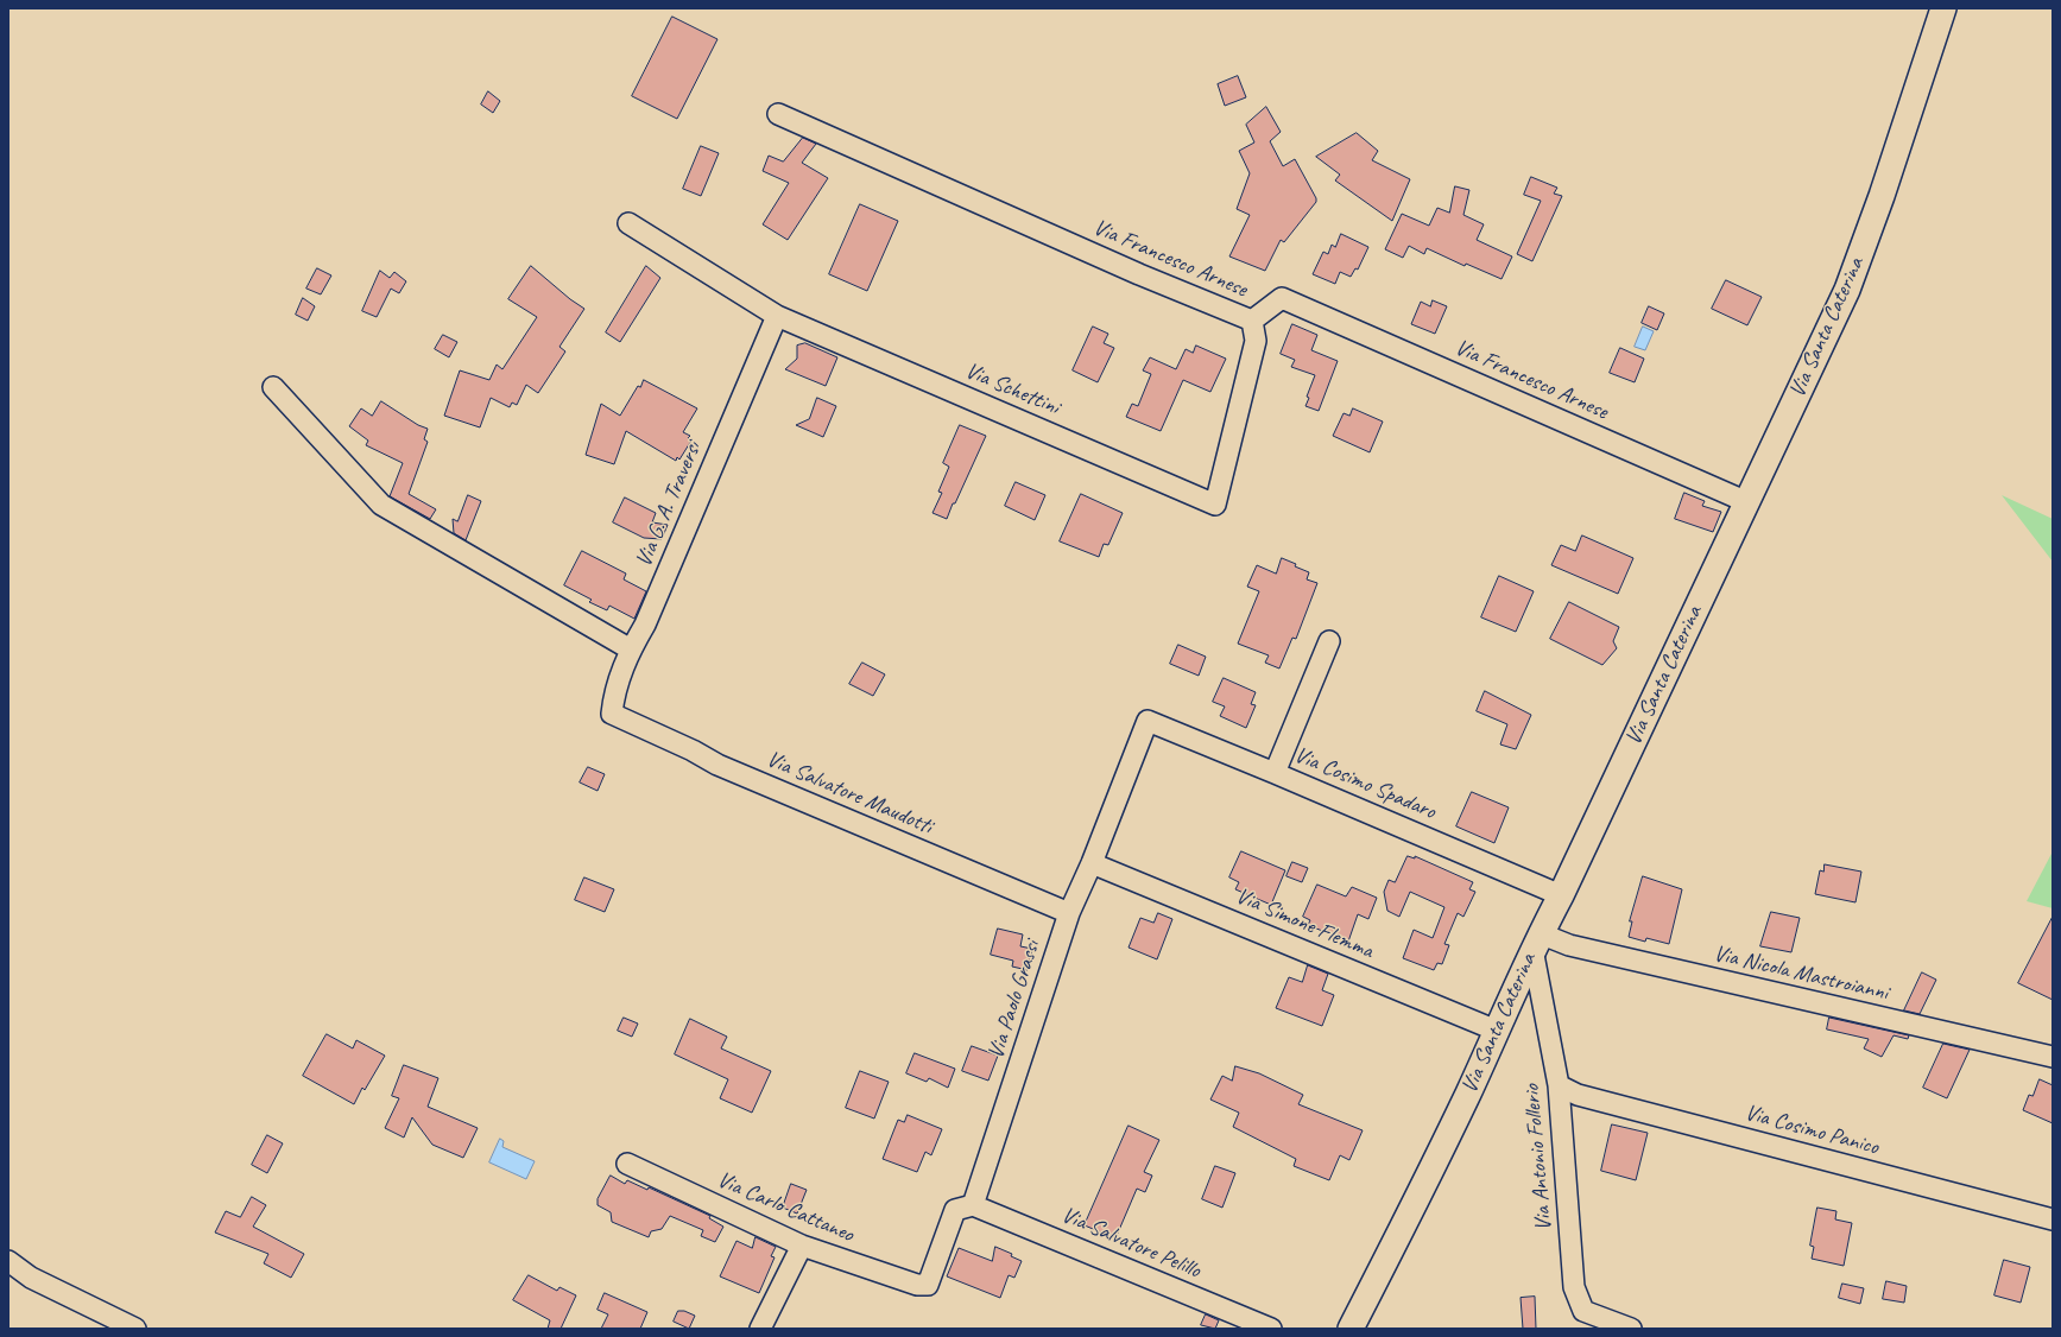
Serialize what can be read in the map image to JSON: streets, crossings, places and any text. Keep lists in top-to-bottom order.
{
  "streets": {
    "street": [
      "Via Francesco Arnese",
      "Via Santa Caterina",
      "Via Schettini",
      "Via G. A. Traversi",
      "Via Cosimo Spadaro",
      "Via Salvatore Maudotti",
      "Via Simone Flemma",
      "Via Nicola Mastroianni",
      "Via Paolo Grassi",
      "Via Cosimo Panico",
      "Via Antonio Follerio",
      "Via Carlo Cattaneo",
      "Via Salvatore Pelillo"
    ]
  },
  "crossings": [
    ["Via Francesco Arnese", "Via Santa Caterina"],
    ["Via Francesco Arnese", "Via Schettini"],
    ["Via Santa Caterina", "Via Cosimo Spadaro"],
    ["Via Santa Caterina", "Via Simone Flemma"],
    ["Via Santa Caterina", "Via Nicola Mastroianni"],
    ["Via Santa Caterina", "Via Antonio Follerio"],
    ["Via Schettini", "Via G. A. Traversi"],
    ["Via G. A. Traversi", "Via Salvatore Maudotti"],
    ["Via Cosimo Spadaro", "Via Paolo Grassi"],
    ["Via Salvatore Maudotti", "Via Paolo Grassi"],
    ["Via Simone Flemma", "Via Paolo Grassi"],
    ["Via Nicola Mastroianni", "Via Antonio Follerio"],
    ["Via Paolo Grassi", "Via Carlo Cattaneo"],
    ["Via Paolo Grassi", "Via Salvatore Pelillo"],
    ["Via Cosimo Panico", "Via Antonio Follerio"],
    ["Via Carlo Cattaneo", "Via Salvatore Pelillo"]
  ]
}
